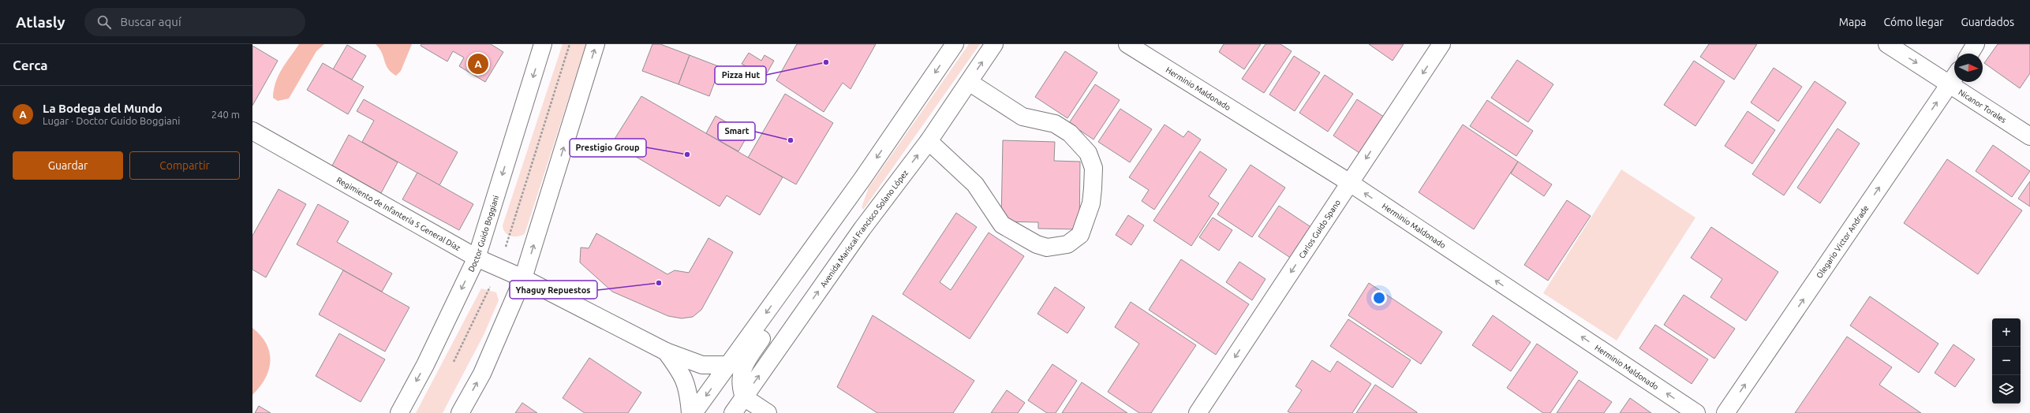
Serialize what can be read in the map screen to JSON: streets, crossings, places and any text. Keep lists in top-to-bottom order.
{
  "streets": {
    "main road": [
      "Herminio Maldonado",
      "Nicanor Torales",
      "Regimiento de Infantería 5 General Díaz",
      "Avenida Mariscal Francisco Solano López",
      "Carlos Guido Spano",
      "Doctor Guido Boggiani",
      "Olegario Victor Andrade"
    ]
  },
  "crossings": [
    ["Herminio Maldonado", "Carlos Guido Spano"],
    ["Nicanor Torales", "Olegario Victor Andrade"],
    ["Regimiento de Infantería 5 General Díaz", "Doctor Guido Boggiani"]
  ],
  "one_way": [
    "Herminio Maldonado",
    "Nicanor Torales",
    "Carlos Guido Spano",
    "Olegario Victor Andrade"
  ],
  "places": [
    "Pizza Hut",
    "Smart",
    "Prestigio Group",
    "Yhaguy Repuestos"
  ],
  "north": "right",
  "page": {
    "header": "Atlasly",
    "search": "Buscar aquí",
    "nav": ["Mapa", "Cómo llegar", "Guardados"],
    "heading": "Cerca",
    "pins": "A",
    "list": [
      {
        "mark": "A",
        "name": "La Bodega del Mundo",
        "note": "Lugar · Doctor Guido Boggiani",
        "value": "240 m"
      }
    ],
    "buttons": ["Guardar", "Compartir"],
    "map_buttons": ["+", "−"]
  }
}
